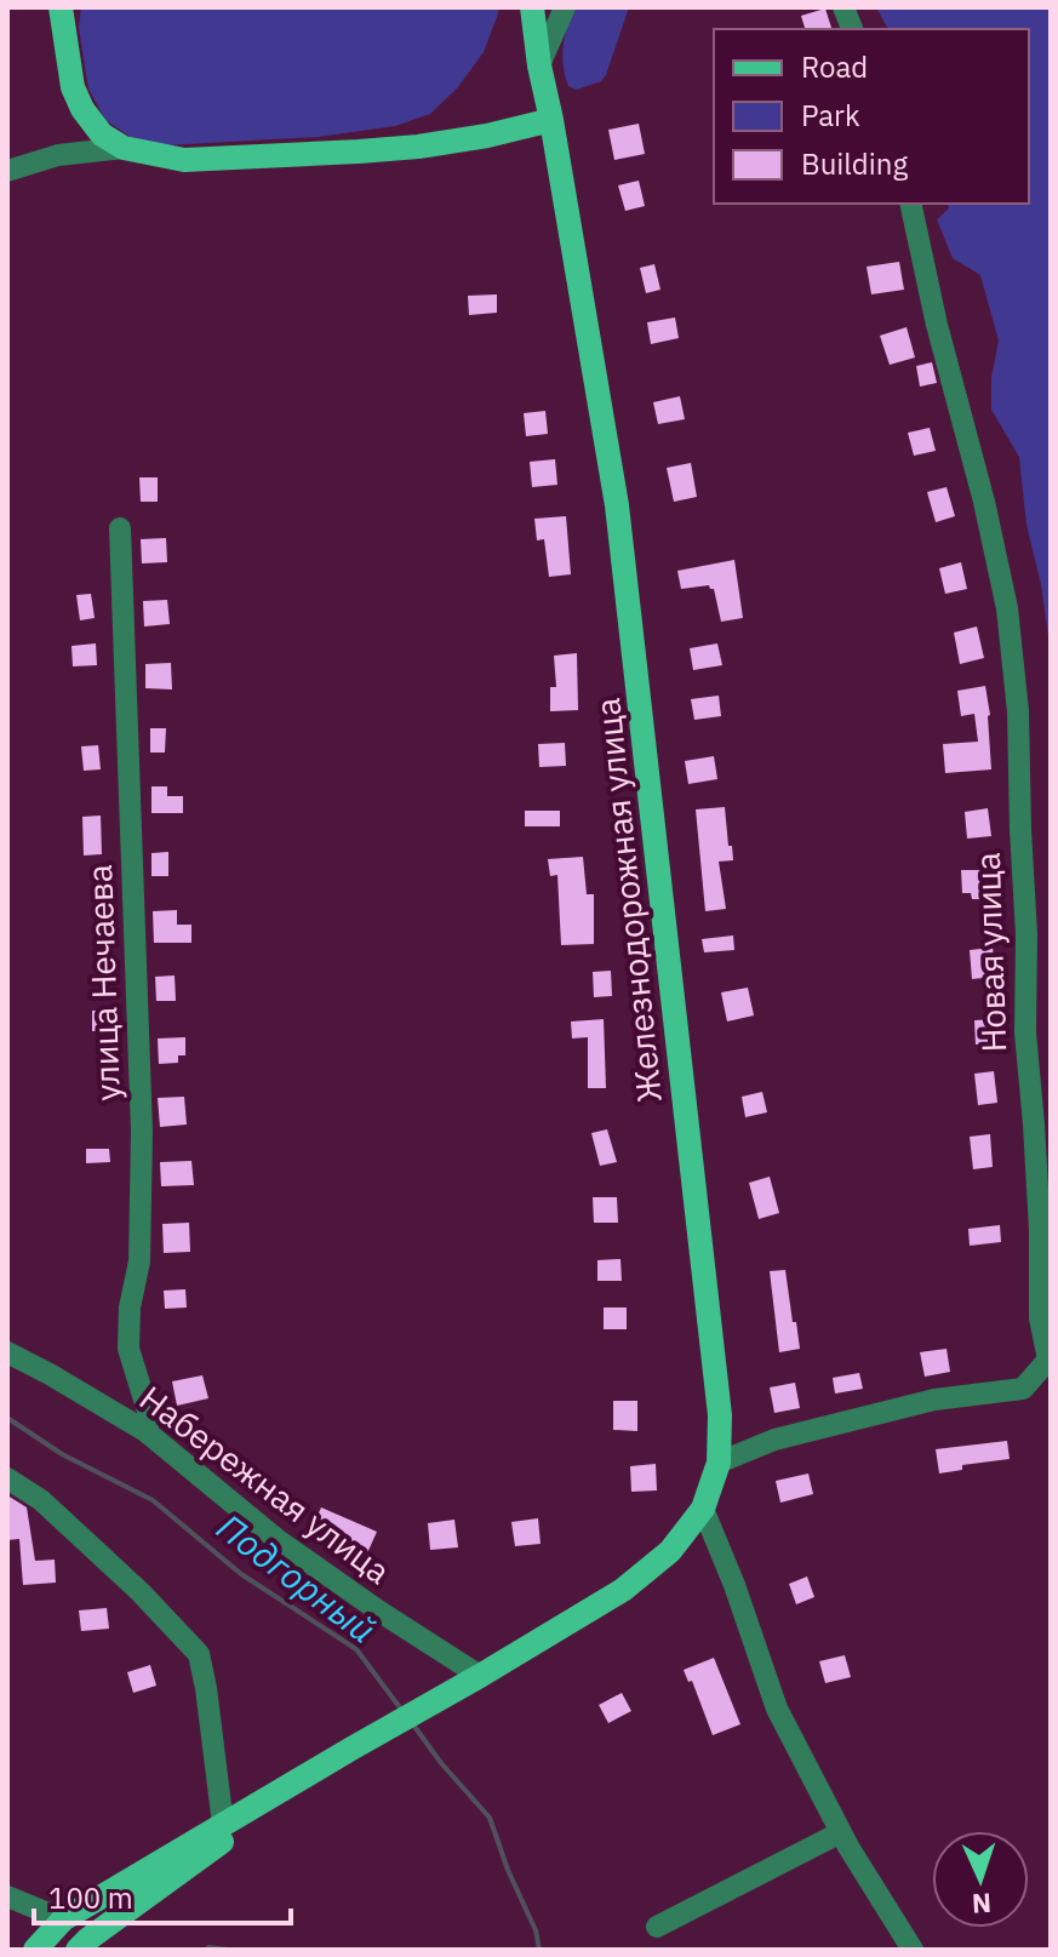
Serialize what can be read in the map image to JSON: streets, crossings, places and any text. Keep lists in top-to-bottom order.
{
  "streets": {
    "main road": ["Железнодорожная улица"],
    "street": ["Новая улица", "улица Нечаева", "Набережная улица"]
  },
  "crossings": [
    ["Железнодорожная улица", "Новая улица"],
    ["Железнодорожная улица", "Набережная улица"],
    ["улица Нечаева", "Набережная улица"]
  ],
  "water": ["Подгорный"],
  "legend": ["Road", "Park", "Building"],
  "scale_bar": "100 m",
  "north": "bottom"
}
